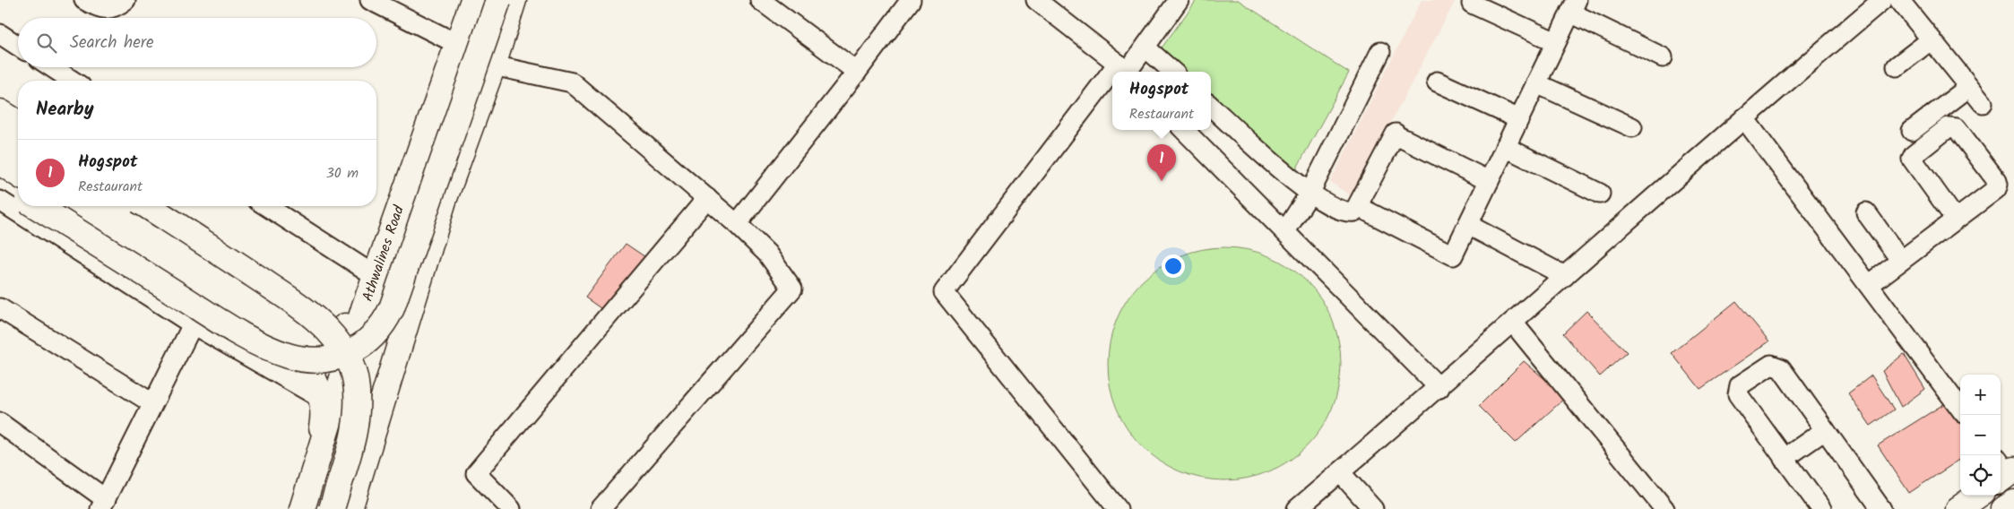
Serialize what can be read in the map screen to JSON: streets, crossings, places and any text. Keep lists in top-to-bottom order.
{
  "streets": {
    "main road": ["Athwalines Road"]
  },
  "page": {
    "search": "Search here",
    "popup": ["Hogspot", "Restaurant"],
    "heading": "Nearby",
    "list": [
      {
        "mark": "1",
        "name": "Hogspot",
        "note": "Restaurant",
        "value": "30 m"
      }
    ],
    "pins": "1",
    "map_buttons": ["+", "−"]
  }
}
